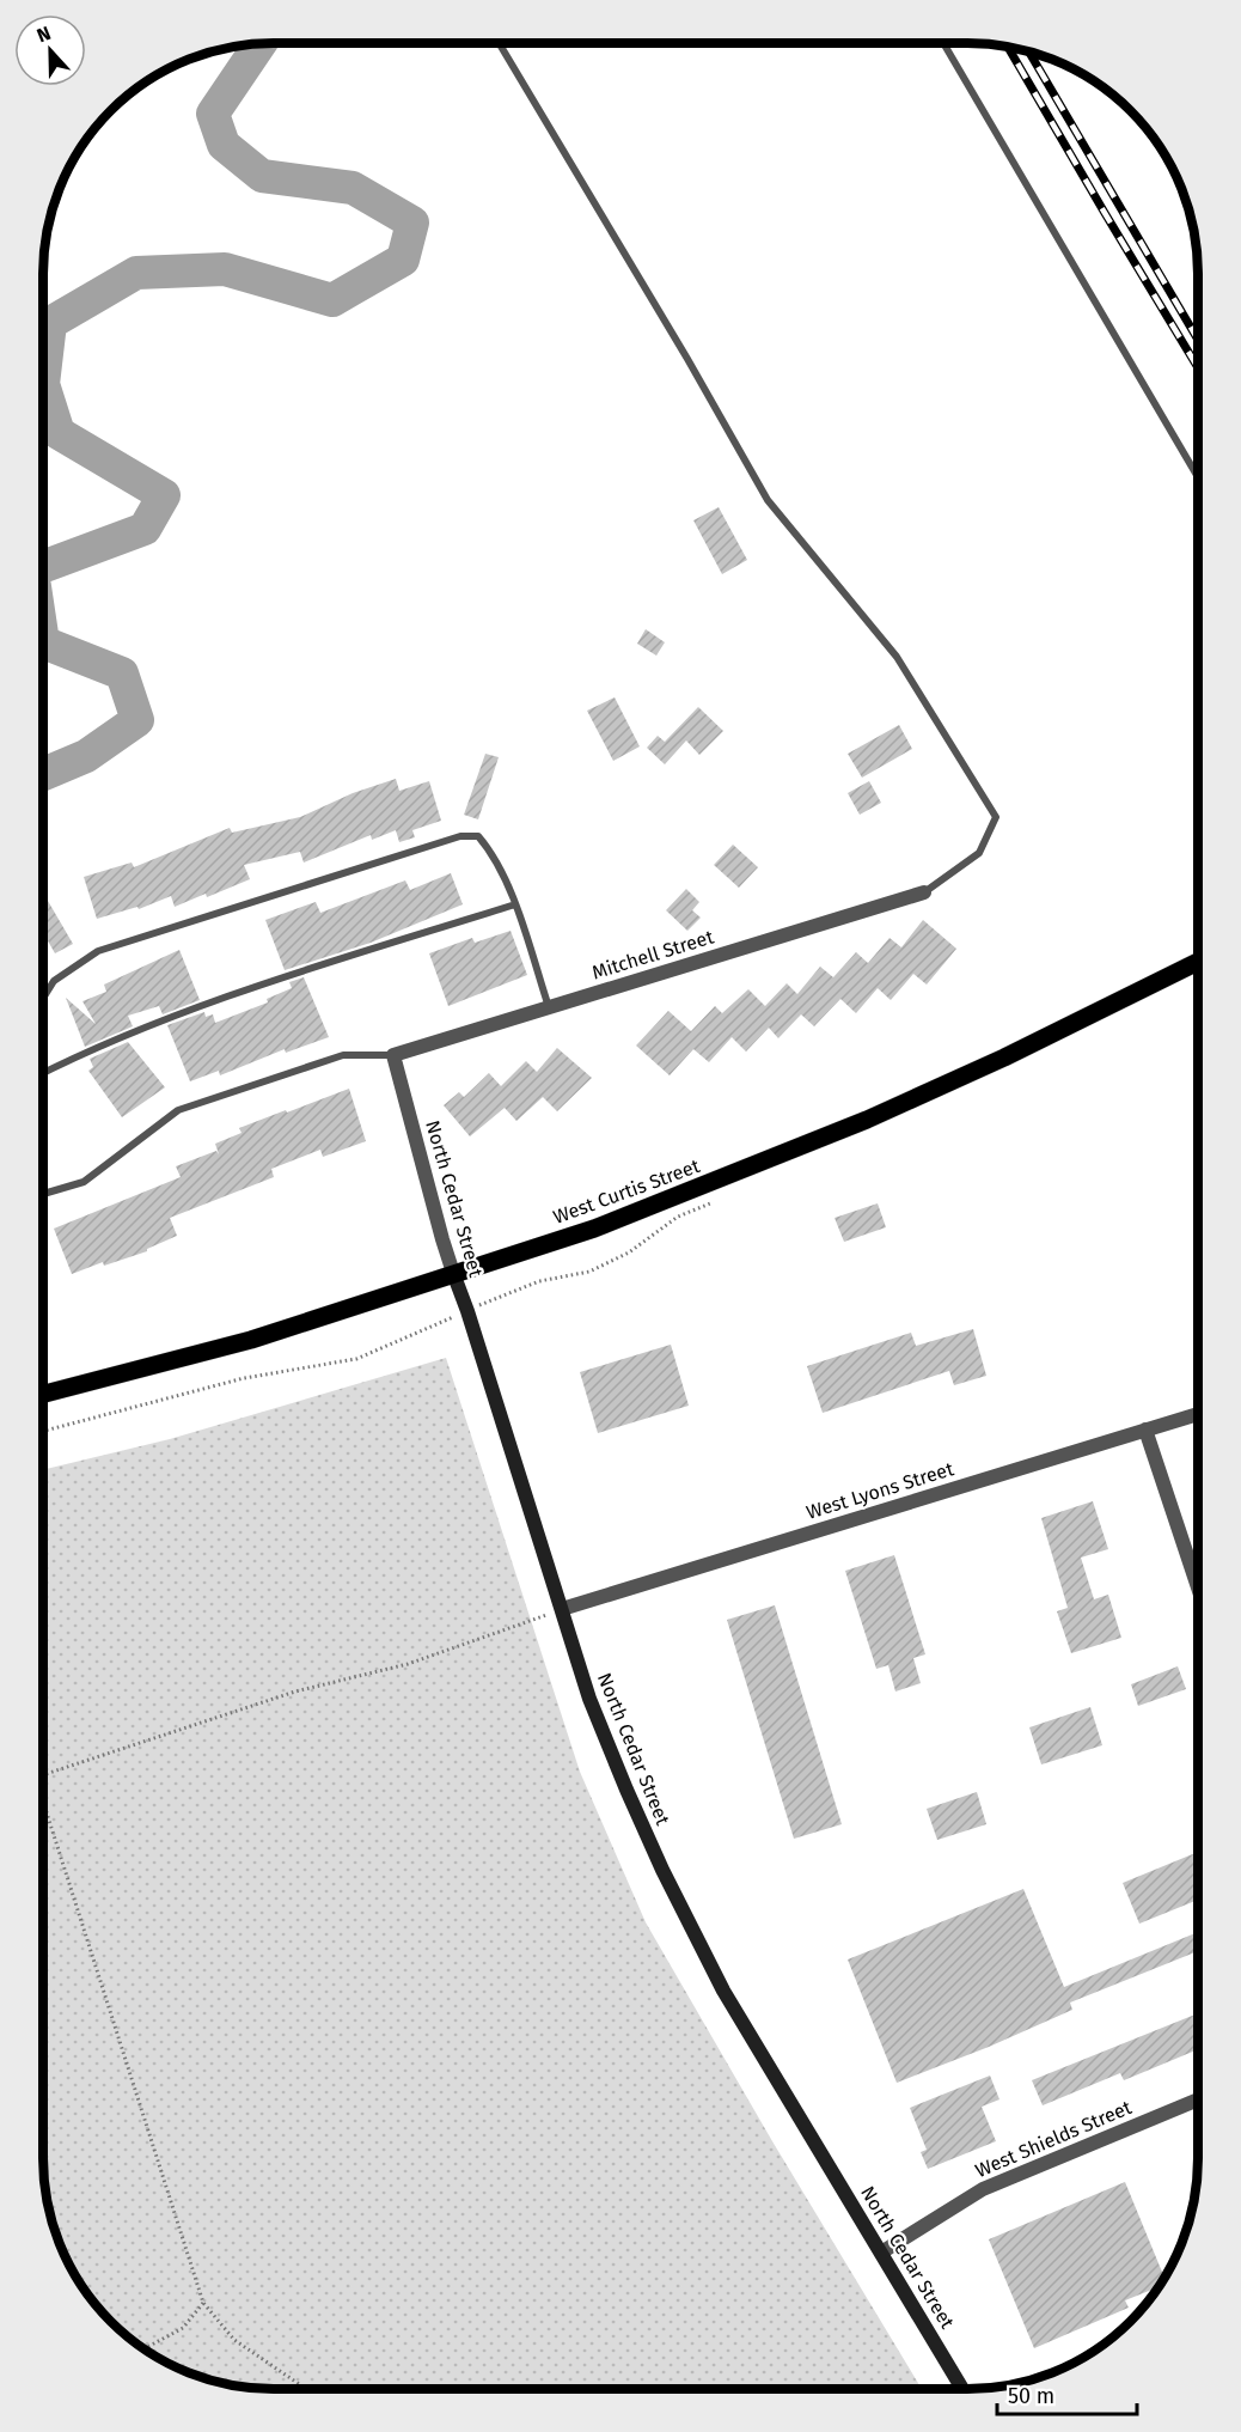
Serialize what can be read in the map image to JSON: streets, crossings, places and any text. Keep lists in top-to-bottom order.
{
  "streets": {
    "main road": ["West Curtis Street"],
    "street": [
      "Mitchell Street",
      "North Cedar Street",
      "West Lyons Street",
      "West Shields Street"
    ]
  },
  "crossings": [
    ["Mitchell Street", "North Cedar Street"],
    ["West Curtis Street", "North Cedar Street"],
    ["North Cedar Street", "West Lyons Street"],
    ["North Cedar Street", "West Shields Street"]
  ],
  "scale_bar": "50 m",
  "north": "top"
}
